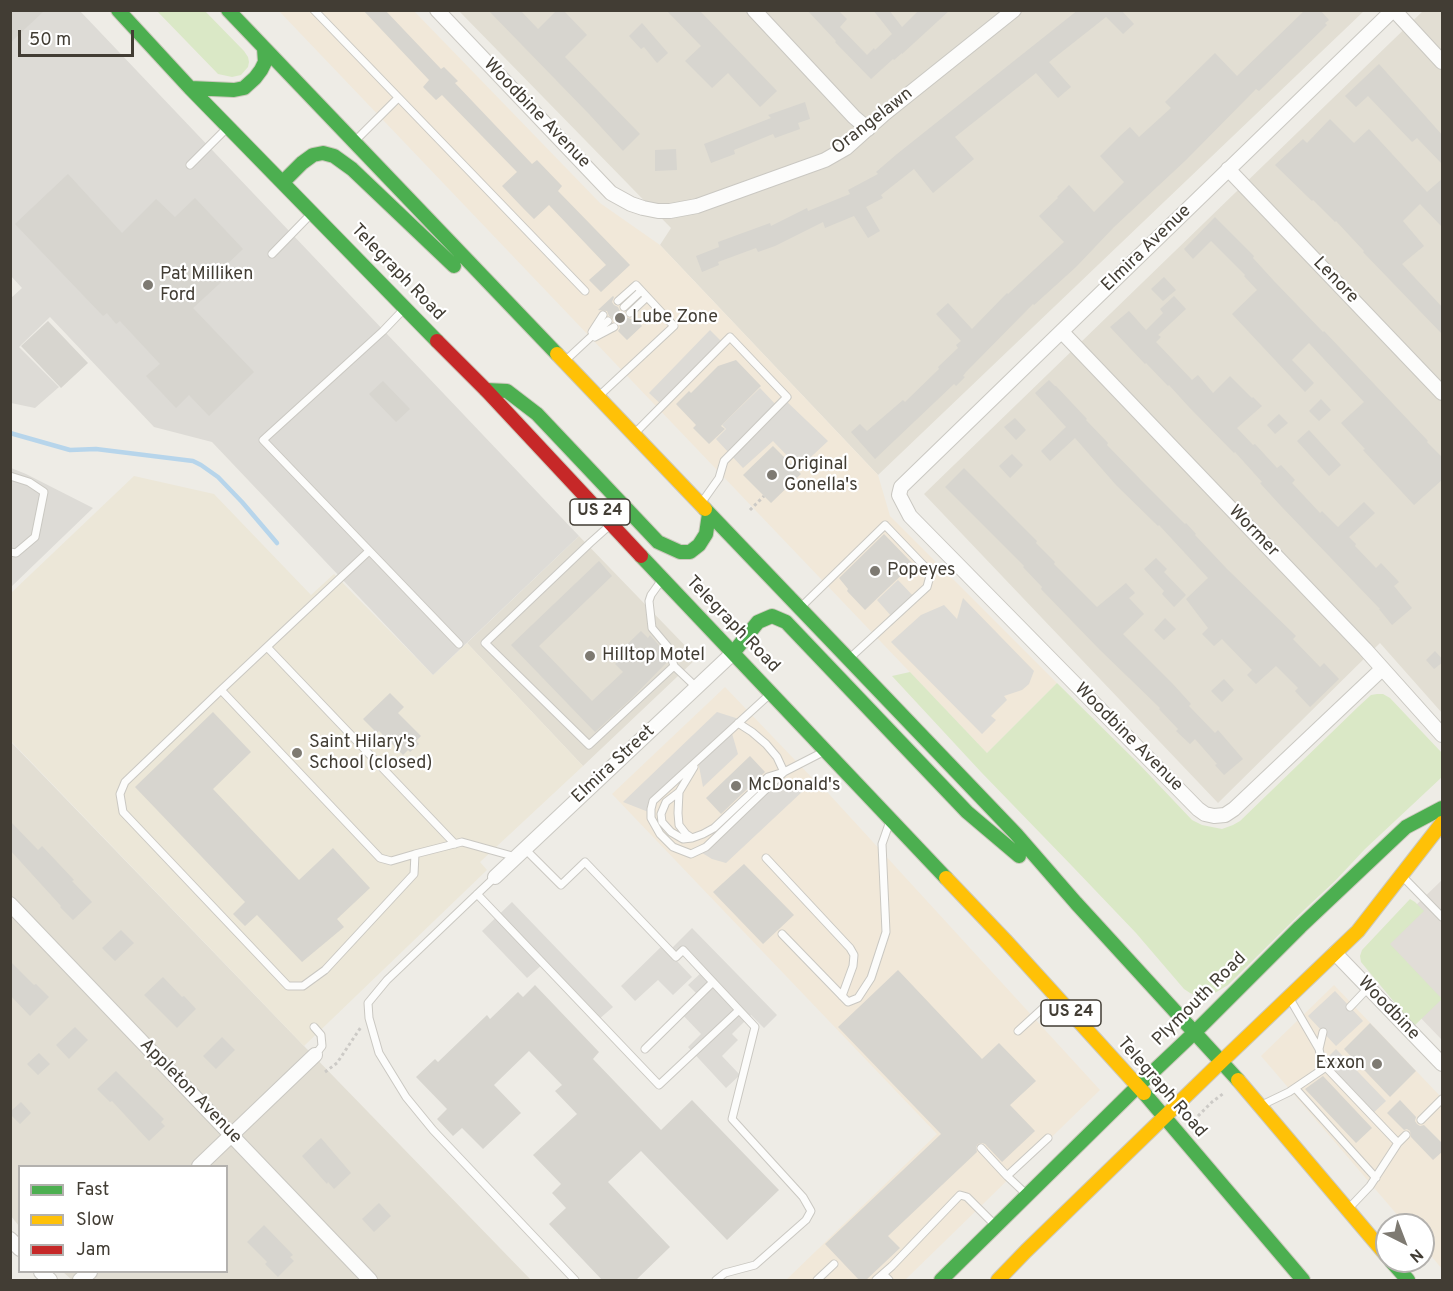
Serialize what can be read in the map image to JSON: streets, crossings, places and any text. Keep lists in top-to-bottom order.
{
  "streets": {
    "main road": ["Telegraph Road", "US 24", "Plymouth Road"],
    "street": [
      "Woodbine Avenue",
      "Orangelawn",
      "Elmira Avenue",
      "Lenore",
      "Wormer",
      "Elmira Street",
      "Woodbine",
      "Appleton Avenue"
    ]
  },
  "crossings": [
    ["Woodbine Avenue", "Orangelawn"],
    ["Woodbine Avenue", "Elmira Avenue"],
    ["Woodbine Avenue", "Wormer"],
    ["Elmira Avenue", "Lenore"],
    ["Elmira Avenue", "Wormer"],
    ["Telegraph Road", "Elmira Street"],
    ["Telegraph Road", "Plymouth Road"]
  ],
  "places": [
    "Pat Milliken Ford",
    "Lube Zone",
    "Original Gonella's",
    "Popeyes",
    "Hilltop Motel",
    "Saint Hilary's School (closed)",
    "McDonald's",
    "Exxon"
  ],
  "legend": ["Fast", "Slow", "Jam"],
  "scale_bar": "50 m",
  "north": "bottom right"
}
